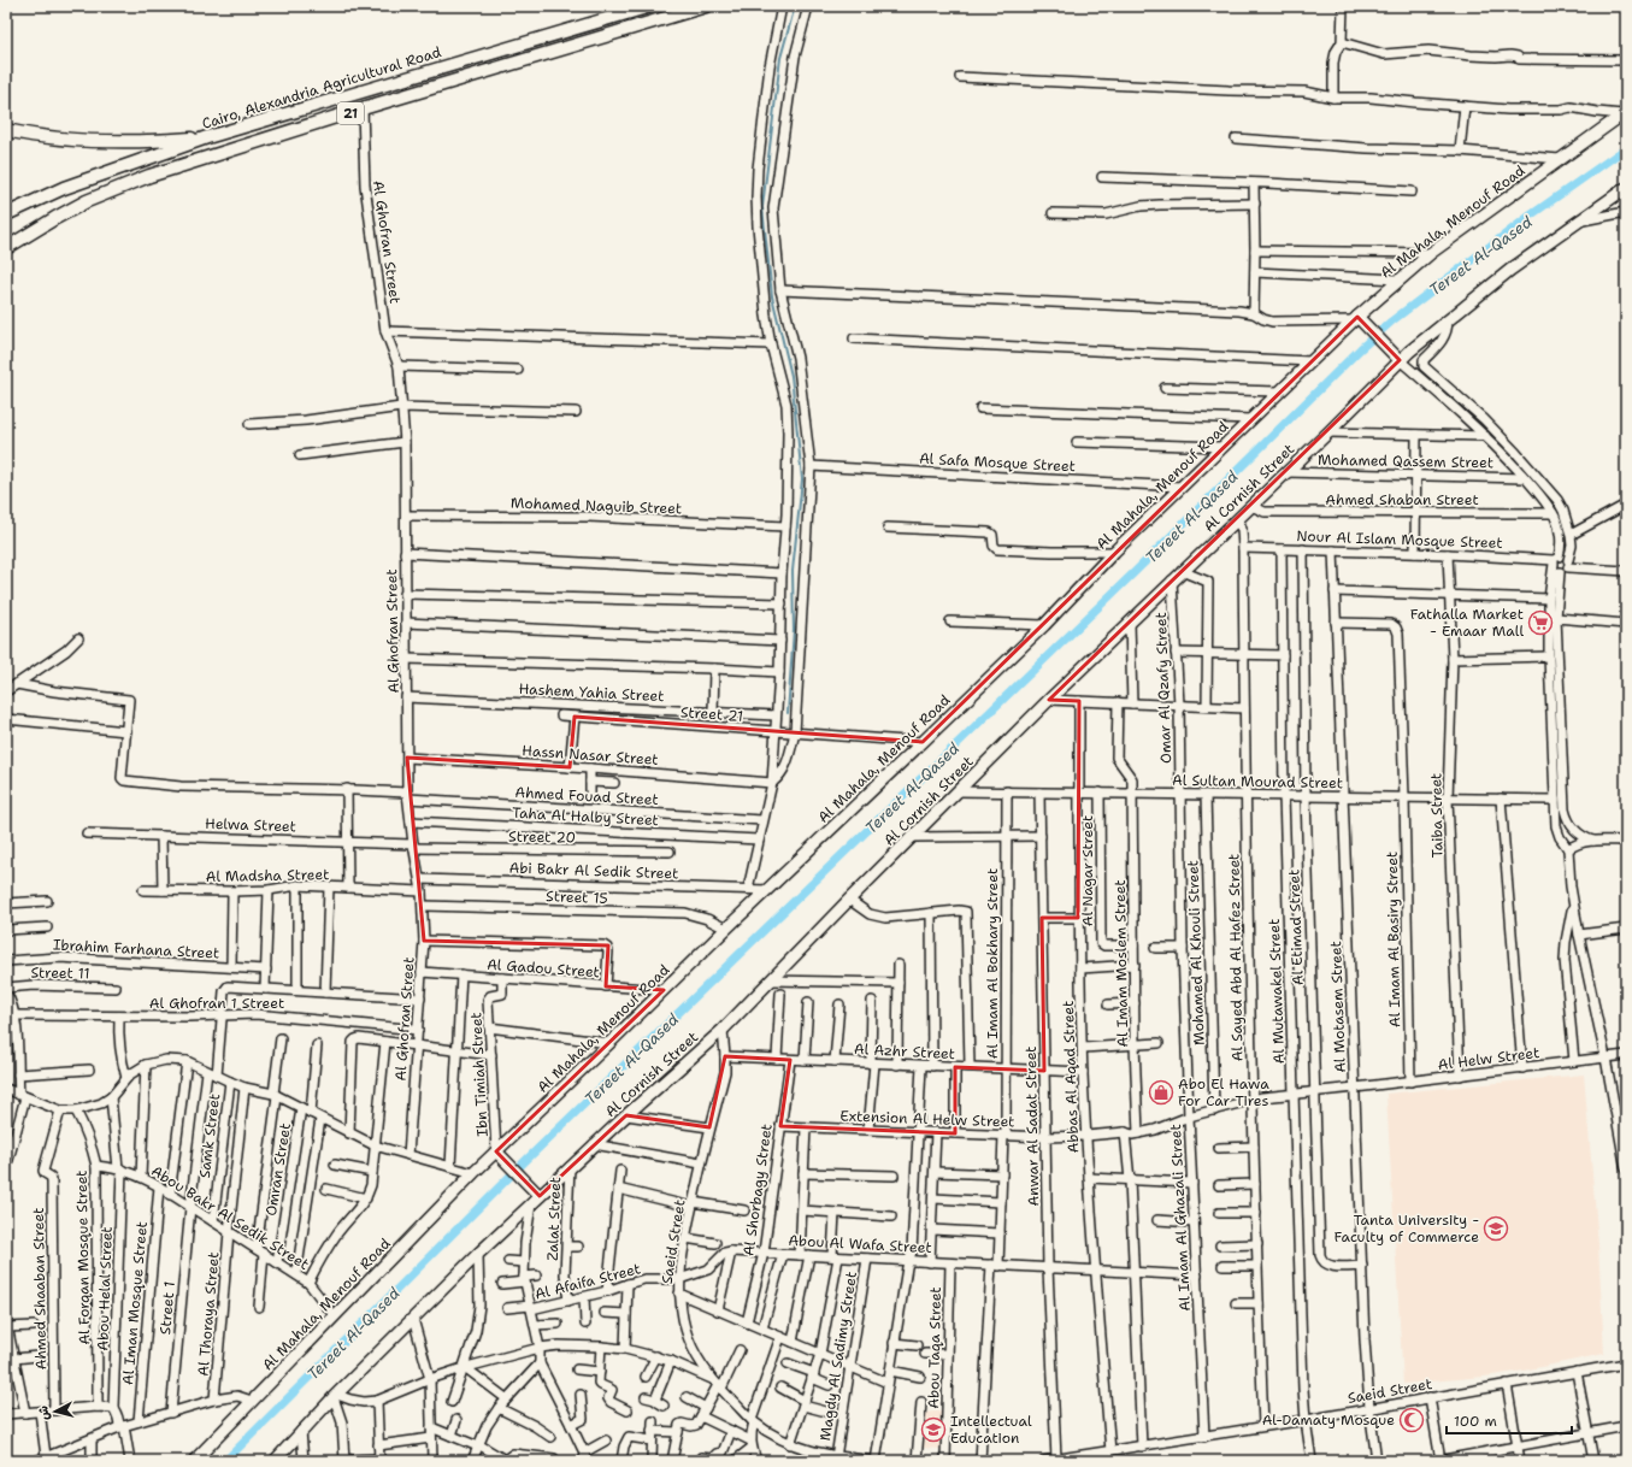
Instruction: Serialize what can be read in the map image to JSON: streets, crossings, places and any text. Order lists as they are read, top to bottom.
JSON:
{
  "streets": {
    "highway": ["Cairo, Alexandria Agricultural Road", "21"],
    "main road": ["Al Mahala, Menouf Road", "Al Cornish Street"],
    "street": [
      "Al Ghofran Street",
      "Mohamed Qassem Street",
      "Al Safa Mosque Street",
      "Ahmed Shaban Street",
      "Mohamed Naguib Street",
      "Nour Al Islam Mosque Street",
      "Omar Al Qzafy Street",
      "Hashem Yahia Street",
      "Street 21",
      "Hassn Nasar Street",
      "Al Sultan Mourad Street",
      "Ahmed Fouad Street",
      "Taiba Street",
      "Taha Al Halby Street",
      "Helwa Street",
      "Street 20",
      "Abi Bakr Al Sedik Street",
      "Al Nagar Street",
      "Al Madsha Street",
      "Street 15",
      "Al Etimad Street",
      "Al Imam Al Basiry Street",
      "Ibrahim Farhana Street",
      "Mohamed Al Khouli Street",
      "Al Sayed Abd Al Hafez Street",
      "Al Imam Al Bokhary Street",
      "Al Imam Moslem Street",
      "Al Gadou Street",
      "Street 11",
      "Al Mutawakel Street",
      "Al Ghofran 1 Street",
      "Al Motasem Street",
      "Al Azhr Street",
      "Al Helw Street",
      "Ibn Timiah Street",
      "Abbas Al Aqad Street",
      "Extension Al Helw Street",
      "Anwar Al Sadat Street",
      "Samk Street",
      "Omran Street",
      "Al Shorbagy Street",
      "Abou Bakr Al Sedik Street",
      "Al Imam Al Ghazali Street",
      "Zalat Street",
      "Saeid Street",
      "Abou Al Wafa Street",
      "Al Forqan Mosque Street",
      "Al Afaifa Street",
      "Ahmed Shaaban Street",
      "Abou Helal Street",
      "Al Iman Mosque Street",
      "Street 1",
      "Al Thoraya Street",
      "Abou Taqa Street",
      "Magdy Al Sadimy Street"
    ]
  },
  "crossings": [
    ["21", "Al Ghofran Street"],
    ["Al Mahala, Menouf Road", "Al Safa Mosque Street"],
    ["Al Mahala, Menouf Road", "Street 21"],
    ["Al Mahala, Menouf Road", "Abi Bakr Al Sedik Street"],
    ["Al Mahala, Menouf Road", "Street 15"],
    ["Al Mahala, Menouf Road", "Al Gadou Street"],
    ["Al Mahala, Menouf Road", "Ibn Timiah Street"],
    ["Al Mahala, Menouf Road", "Abou Bakr Al Sedik Street"],
    ["Al Ghofran Street", "Mohamed Naguib Street"],
    ["Al Ghofran Street", "Hashem Yahia Street"],
    ["Al Ghofran Street", "Hassn Nasar Street"],
    ["Al Ghofran Street", "Ahmed Fouad Street"],
    ["Al Ghofran Street", "Taha Al Halby Street"],
    ["Al Ghofran Street", "Helwa Street"],
    ["Al Ghofran Street", "Street 20"],
    ["Al Ghofran Street", "Abi Bakr Al Sedik Street"],
    ["Al Ghofran Street", "Al Madsha Street"],
    ["Al Ghofran Street", "Street 15"],
    ["Al Ghofran Street", "Al Gadou Street"],
    ["Al Ghofran Street", "Al Ghofran 1 Street"],
    ["Mohamed Qassem Street", "Al Cornish Street"],
    ["Al Cornish Street", "Ahmed Shaban Street"],
    ["Al Cornish Street", "Omar Al Qzafy Street"],
    ["Al Cornish Street", "Al Sultan Mourad Street"],
    ["Al Cornish Street", "Al Sayed Abd Al Hafez Street"],
    ["Al Cornish Street", "Zalat Street"],
    ["Al Cornish Street", "Saeid Street"],
    ["Nour Al Islam Mosque Street", "Taiba Street"],
    ["Nour Al Islam Mosque Street", "Al Etimad Street"],
    ["Nour Al Islam Mosque Street", "Al Sayed Abd Al Hafez Street"],
    ["Nour Al Islam Mosque Street", "Al Mutawakel Street"],
    ["Nour Al Islam Mosque Street", "Al Motasem Street"],
    ["Omar Al Qzafy Street", "Al Sultan Mourad Street"],
    ["Omar Al Qzafy Street", "Al Imam Al Ghazali Street"],
    ["Al Sultan Mourad Street", "Taiba Street"],
    ["Al Sultan Mourad Street", "Al Nagar Street"],
    ["Al Sultan Mourad Street", "Al Etimad Street"],
    ["Al Sultan Mourad Street", "Al Imam Al Basiry Street"],
    ["Al Sultan Mourad Street", "Mohamed Al Khouli Street"],
    ["Al Sultan Mourad Street", "Al Sayed Abd Al Hafez Street"],
    ["Al Sultan Mourad Street", "Al Imam Al Bokhary Street"],
    ["Al Sultan Mourad Street", "Al Imam Moslem Street"],
    ["Al Sultan Mourad Street", "Al Mutawakel Street"],
    ["Al Sultan Mourad Street", "Al Motasem Street"],
    ["Al Sultan Mourad Street", "Abbas Al Aqad Street"],
    ["Al Sultan Mourad Street", "Anwar Al Sadat Street"],
    ["Al Sultan Mourad Street", "Al Imam Al Ghazali Street"],
    ["Taiba Street", "Al Helw Street"],
    ["Helwa Street", "Street 20"],
    ["Al Nagar Street", "Al Imam Moslem Street"],
    ["Al Etimad Street", "Al Motasem Street"],
    ["Al Etimad Street", "Extension Al Helw Street"],
    ["Al Imam Al Basiry Street", "Al Motasem Street"],
    ["Al Imam Al Basiry Street", "Al Helw Street"],
    ["Mohamed Al Khouli Street", "Extension Al Helw Street"],
    ["Al Sayed Abd Al Hafez Street", "Extension Al Helw Street"],
    ["Al Sayed Abd Al Hafez Street", "Saeid Street"],
    ["Al Imam Al Bokhary Street", "Al Azhr Street"],
    ["Al Imam Al Bokhary Street", "Extension Al Helw Street"],
    ["Al Imam Al Bokhary Street", "Abou Al Wafa Street"],
    ["Al Imam Moslem Street", "Extension Al Helw Street"],
    ["Al Gadou Street", "Ibn Timiah Street"],
    ["Al Mutawakel Street", "Extension Al Helw Street"],
    ["Al Mutawakel Street", "Saeid Street"],
    ["Al Motasem Street", "Al Helw Street"],
    ["Al Motasem Street", "Extension Al Helw Street"],
    ["Al Motasem Street", "Saeid Street"],
    ["Al Azhr Street", "Abbas Al Aqad Street"],
    ["Al Azhr Street", "Anwar Al Sadat Street"],
    ["Al Azhr Street", "Al Shorbagy Street"],
    ["Al Azhr Street", "Saeid Street"],
    ["Al Helw Street", "Extension Al Helw Street"],
    ["Abbas Al Aqad Street", "Extension Al Helw Street"],
    ["Abbas Al Aqad Street", "Saeid Street"],
    ["Abbas Al Aqad Street", "Abou Al Wafa Street"],
    ["Extension Al Helw Street", "Anwar Al Sadat Street"],
    ["Extension Al Helw Street", "Al Shorbagy Street"],
    ["Extension Al Helw Street", "Al Imam Al Ghazali Street"],
    ["Anwar Al Sadat Street", "Saeid Street"],
    ["Anwar Al Sadat Street", "Abou Al Wafa Street"],
    ["Samk Street", "Abou Bakr Al Sedik Street"],
    ["Omran Street", "Abou Bakr Al Sedik Street"],
    ["Al Shorbagy Street", "Abou Al Wafa Street"],
    ["Abou Bakr Al Sedik Street", "Al Forqan Mosque Street"],
    ["Abou Bakr Al Sedik Street", "Abou Helal Street"],
    ["Abou Bakr Al Sedik Street", "Al Iman Mosque Street"],
    ["Abou Bakr Al Sedik Street", "Street 1"],
    ["Abou Bakr Al Sedik Street", "Al Thoraya Street"],
    ["Al Imam Al Ghazali Street", "Saeid Street"],
    ["Al Imam Al Ghazali Street", "Abou Al Wafa Street"],
    ["Zalat Street", "Al Afaifa Street"],
    ["Saeid Street", "Al Afaifa Street"],
    ["Saeid Street", "Magdy Al Sadimy Street"],
    ["Abou Al Wafa Street", "Abou Taqa Street"],
    ["Abou Al Wafa Street", "Magdy Al Sadimy Street"]
  ],
  "water": ["Tereet Al-Qased"],
  "places": {
    "supermarket": ["Fathalla Market - Emaar Mall"],
    "shop": ["Abo El Hawa For Car Tires"],
    "school or university": ["Tanta University - Faculty of Commerce", "Intellectual Education"],
    "mosque": ["Al-Damaty Mosque"]
  },
  "scale_bar": "100 m",
  "north": "left"
}
